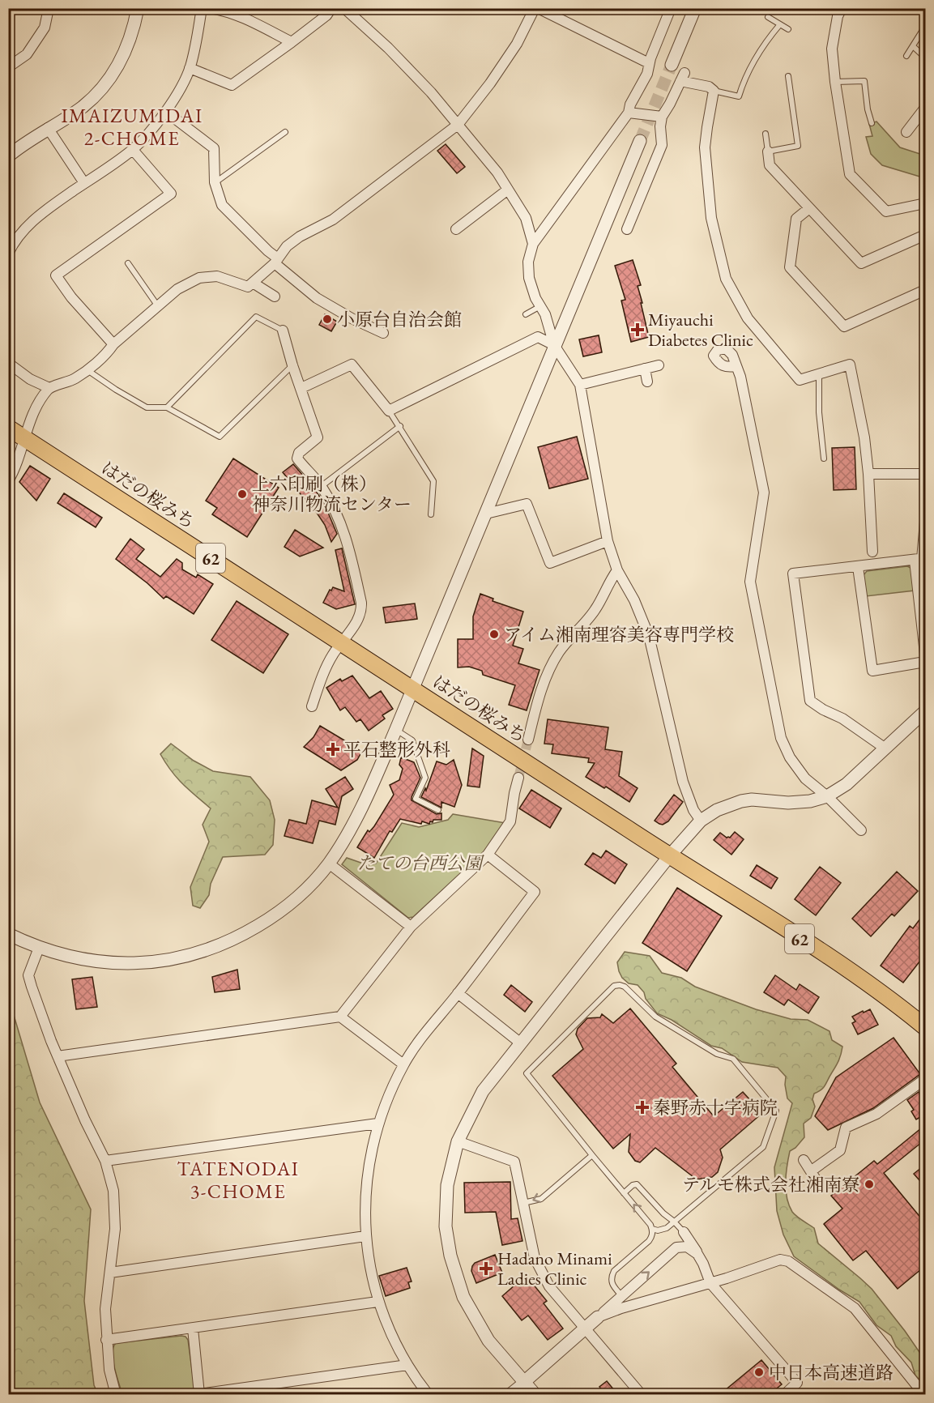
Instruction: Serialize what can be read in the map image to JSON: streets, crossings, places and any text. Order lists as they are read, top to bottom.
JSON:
{
  "streets": {
    "main road": ["はだの桜みち", "62"]
  },
  "districts": ["IMAIZUMIDAI 2-CHOME", "TATENODAI 3-CHOME"],
  "parks": ["たての台西公園"],
  "places": {
    "other": [
      "小原台自治会館",
      "上六印刷（株） 神奈川物流センター",
      "アイム湘南理容美容専門学校",
      "テルモ株式会社湘南寮",
      "中日本高速道路"
    ],
    "health": [
      "Miyauchi Diabetes Clinic",
      "平石整形外科",
      "秦野赤十字病院",
      "Hadano Minami Ladies Clinic"
    ]
  }
}
